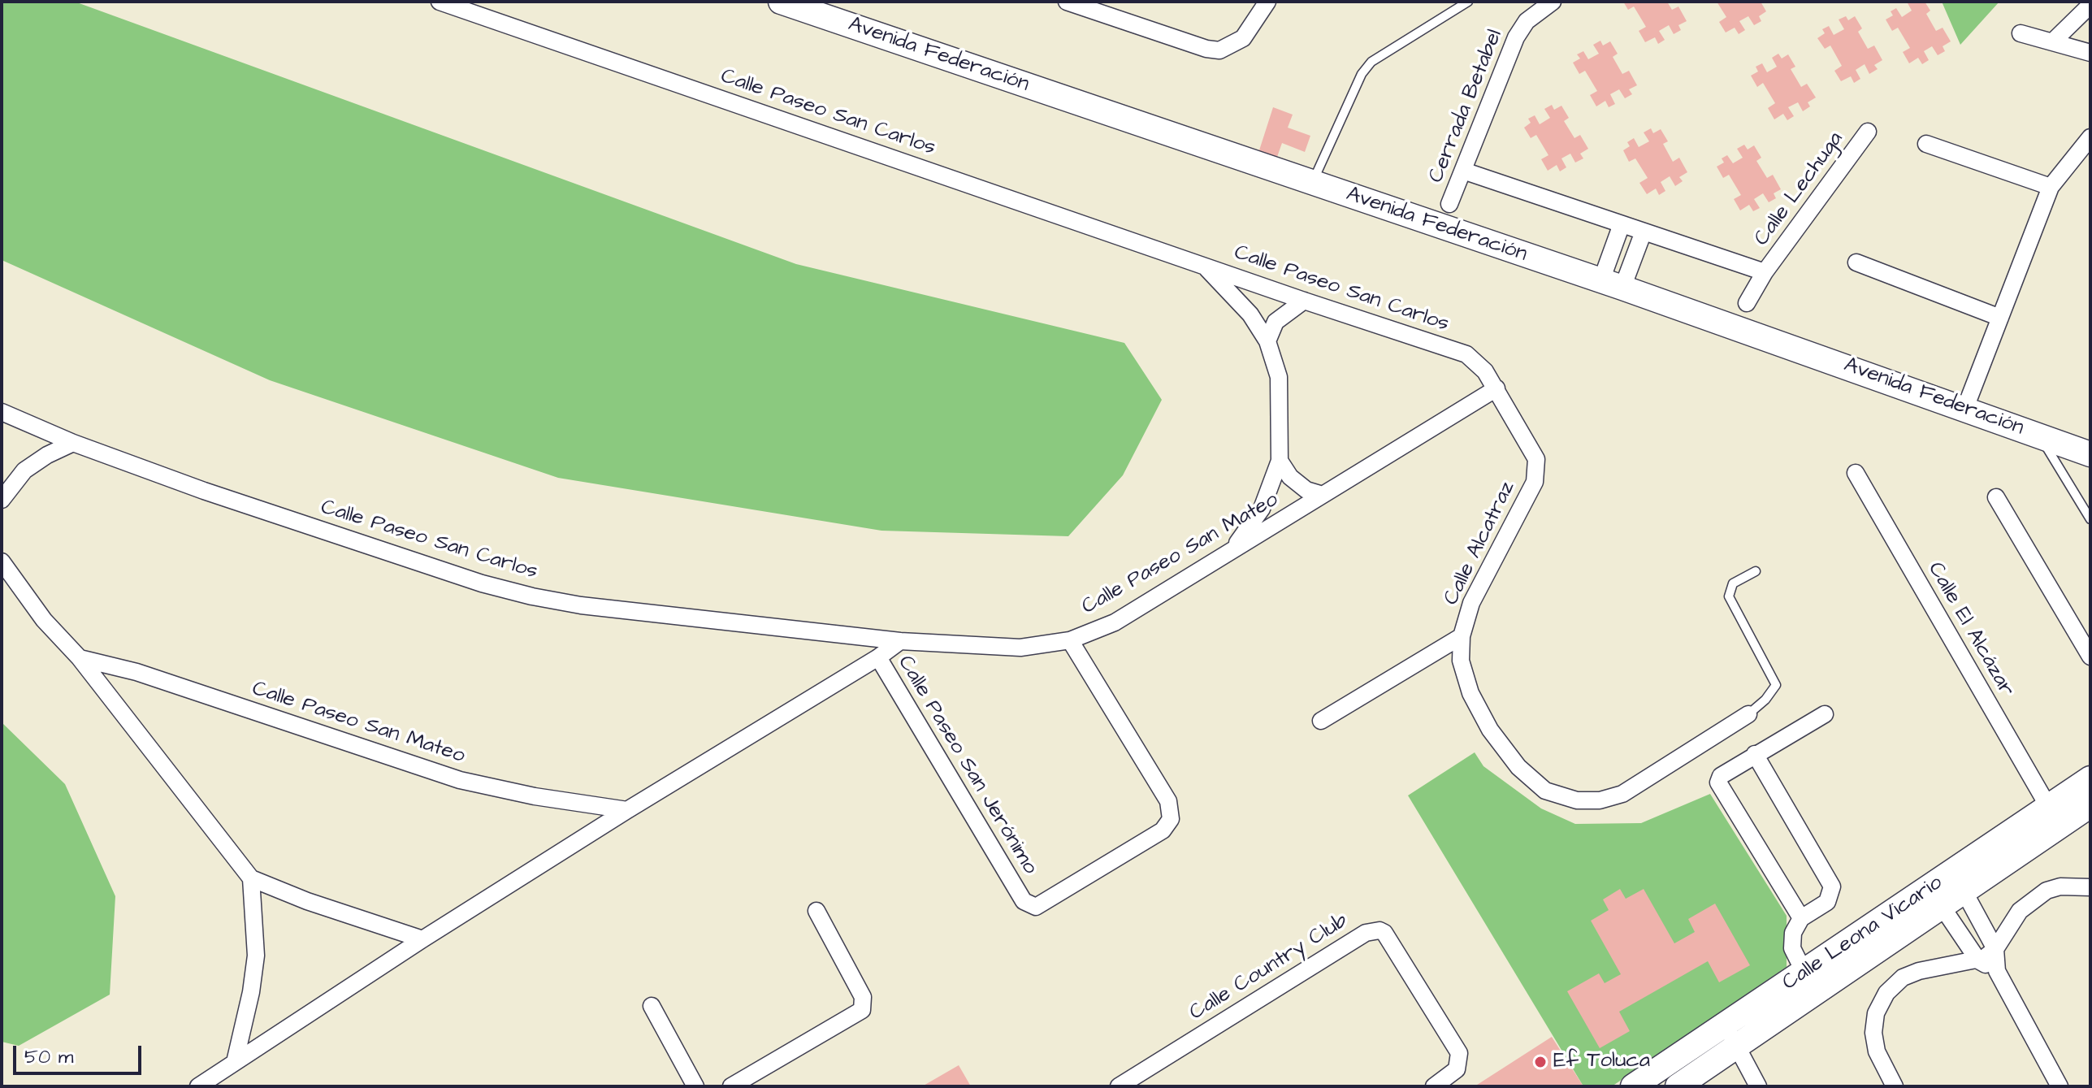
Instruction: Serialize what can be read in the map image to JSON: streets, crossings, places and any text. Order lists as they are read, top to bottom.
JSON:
{
  "streets": {
    "main road": ["Avenida Federación", "Calle Leona Vicario"],
    "street": [
      "Cerrada Betabel",
      "Calle Paseo San Carlos",
      "Calle Lechuga",
      "Calle Alcatraz",
      "Calle Paseo San Mateo",
      "Calle El Alcázar",
      "Calle Paseo San Jerónimo",
      "Calle Country Club"
    ]
  },
  "crossings": [
    ["Cerrada Betabel", "Calle Lechuga"],
    ["Calle Paseo San Carlos", "Calle Alcatraz"],
    ["Calle Paseo San Carlos", "Calle Paseo San Mateo"],
    ["Calle Alcatraz", "Calle Paseo San Mateo"],
    ["Calle Paseo San Mateo", "Calle Paseo San Jerónimo"],
    ["Calle El Alcázar", "Calle Leona Vicario"]
  ],
  "places": ["Ef Toluca"],
  "scale_bar": "50 m"
}
